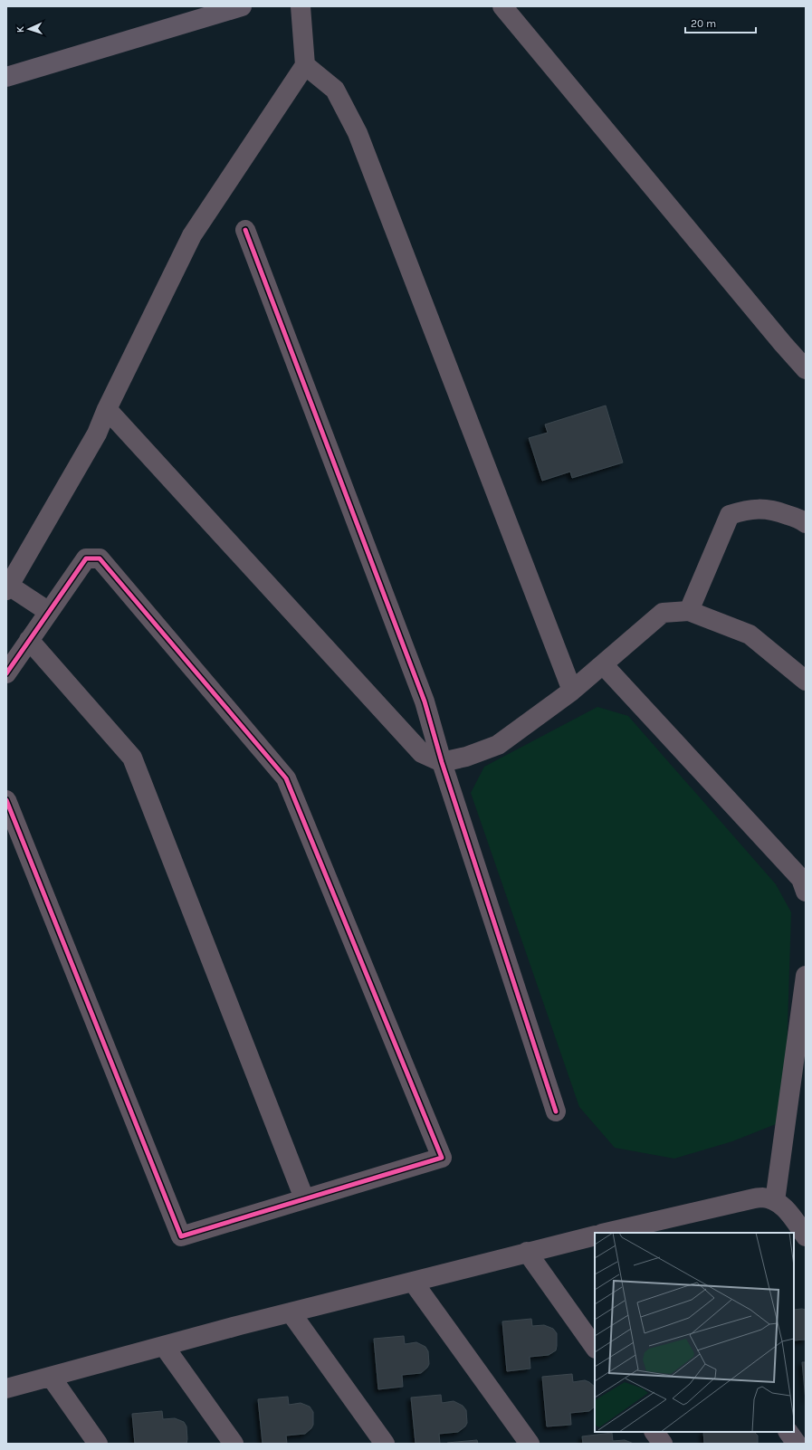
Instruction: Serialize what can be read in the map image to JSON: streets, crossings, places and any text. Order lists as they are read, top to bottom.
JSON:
{
  "scale_bar": "20 m",
  "north": "left"
}
